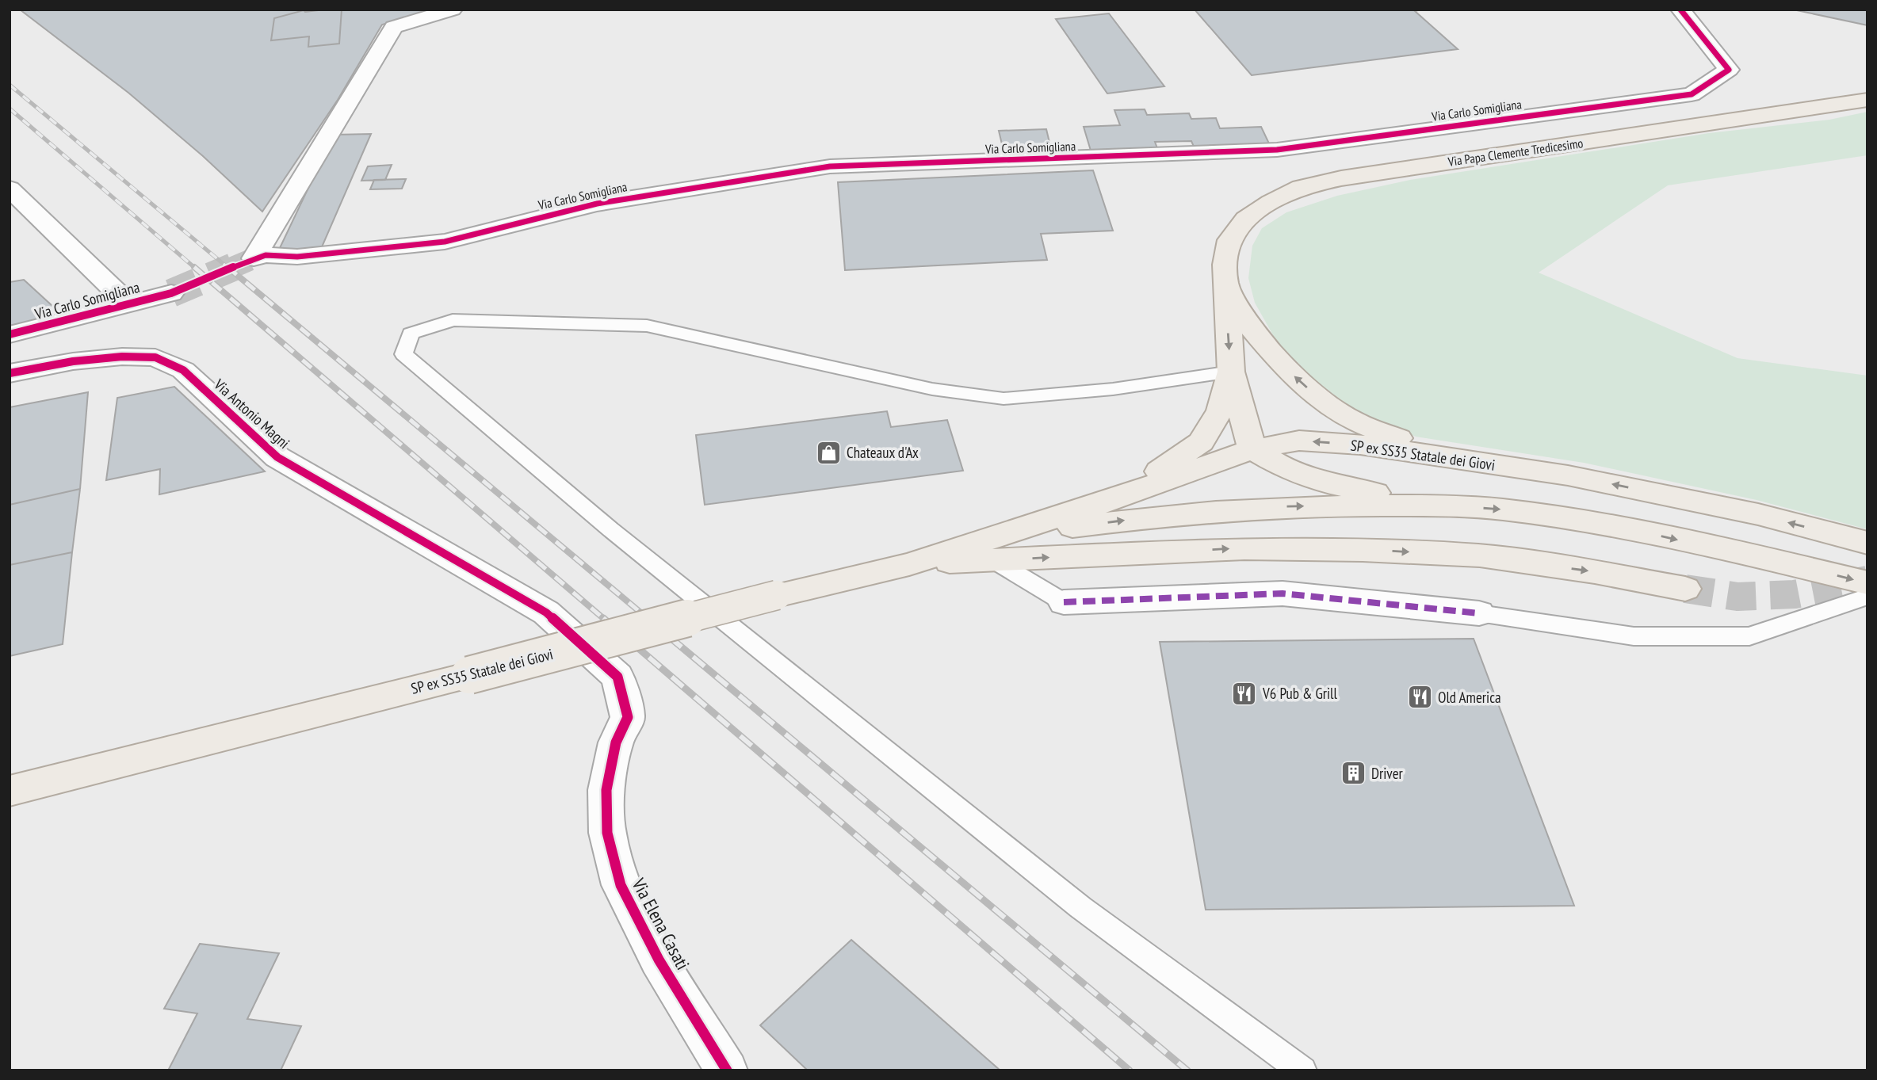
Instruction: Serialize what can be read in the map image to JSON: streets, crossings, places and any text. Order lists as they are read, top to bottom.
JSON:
{
  "streets": {
    "main road": ["Via Papa Clemente Tredicesimo", "SP ex SS35 Statale dei Giovi"],
    "street": ["Via Carlo Somigliana", "Via Antonio Magni", "Via Elena Casati"]
  },
  "crossings": [
    ["Via Antonio Magni", "Via Elena Casati"]
  ],
  "places": {
    "shop": ["Chateaux d'Ax"],
    "restaurant": ["V6 Pub & Grill", "Old America"],
    "building": ["Driver"]
  }
}
